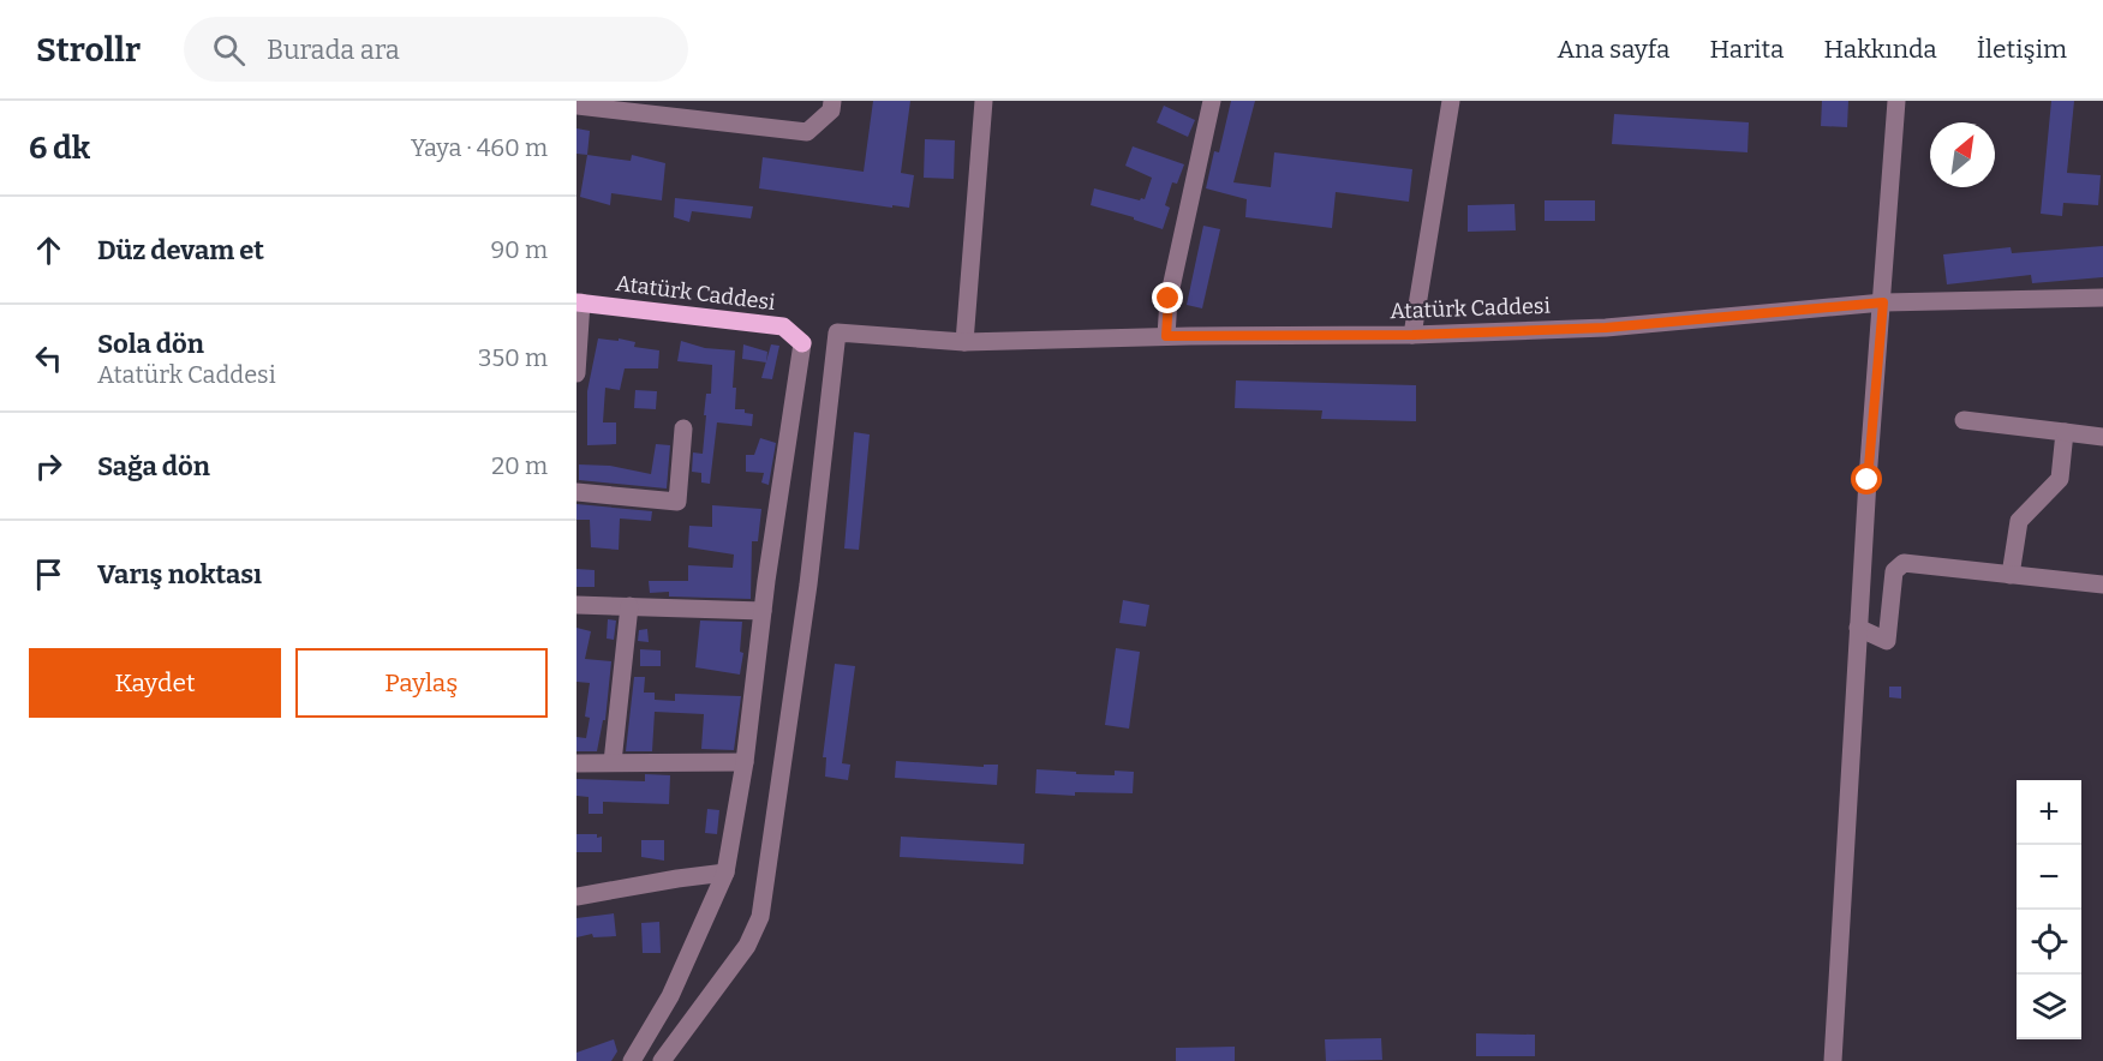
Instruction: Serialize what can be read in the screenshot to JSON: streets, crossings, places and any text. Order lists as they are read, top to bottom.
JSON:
{
  "streets": {
    "main road": ["Atatürk Caddesi"]
  },
  "north": "top right",
  "page": {
    "header": "Strollr",
    "search": "Burada ara",
    "nav": [
      "Ana sayfa",
      "Harita",
      "Hakkında",
      "İletişim"
    ],
    "heading": ["6 dk", "Yaya · 460 m"],
    "list": [
      ["Düz devam et", "90 m"],
      ["Sola dön", "Atatürk Caddesi", "350 m"],
      ["Sağa dön", "20 m"],
      "Varış noktası"
    ],
    "buttons": ["Kaydet", "Paylaş"],
    "map_buttons": ["+", "−"]
  }
}
